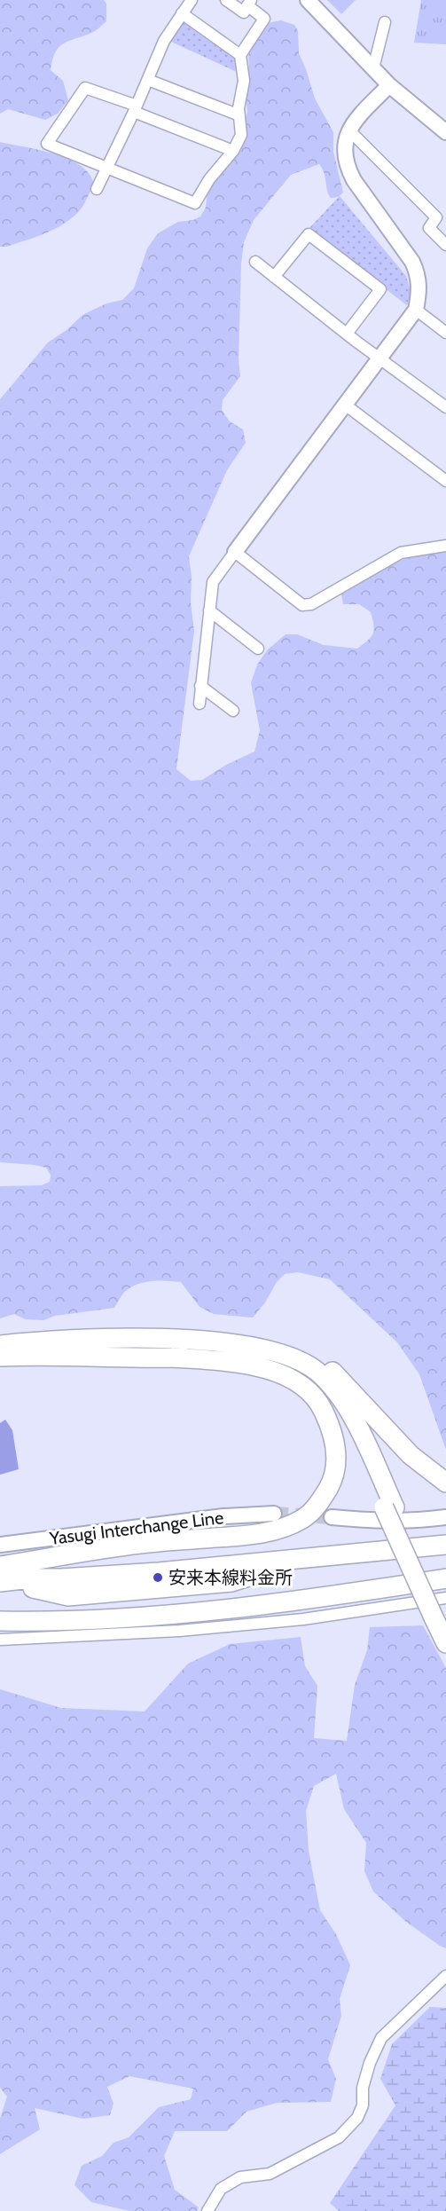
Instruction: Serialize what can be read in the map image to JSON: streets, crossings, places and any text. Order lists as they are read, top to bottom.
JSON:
{
  "streets": {
    "street": ["Yasugi Interchange Line"]
  },
  "places": ["安来本線料金所"]
}
